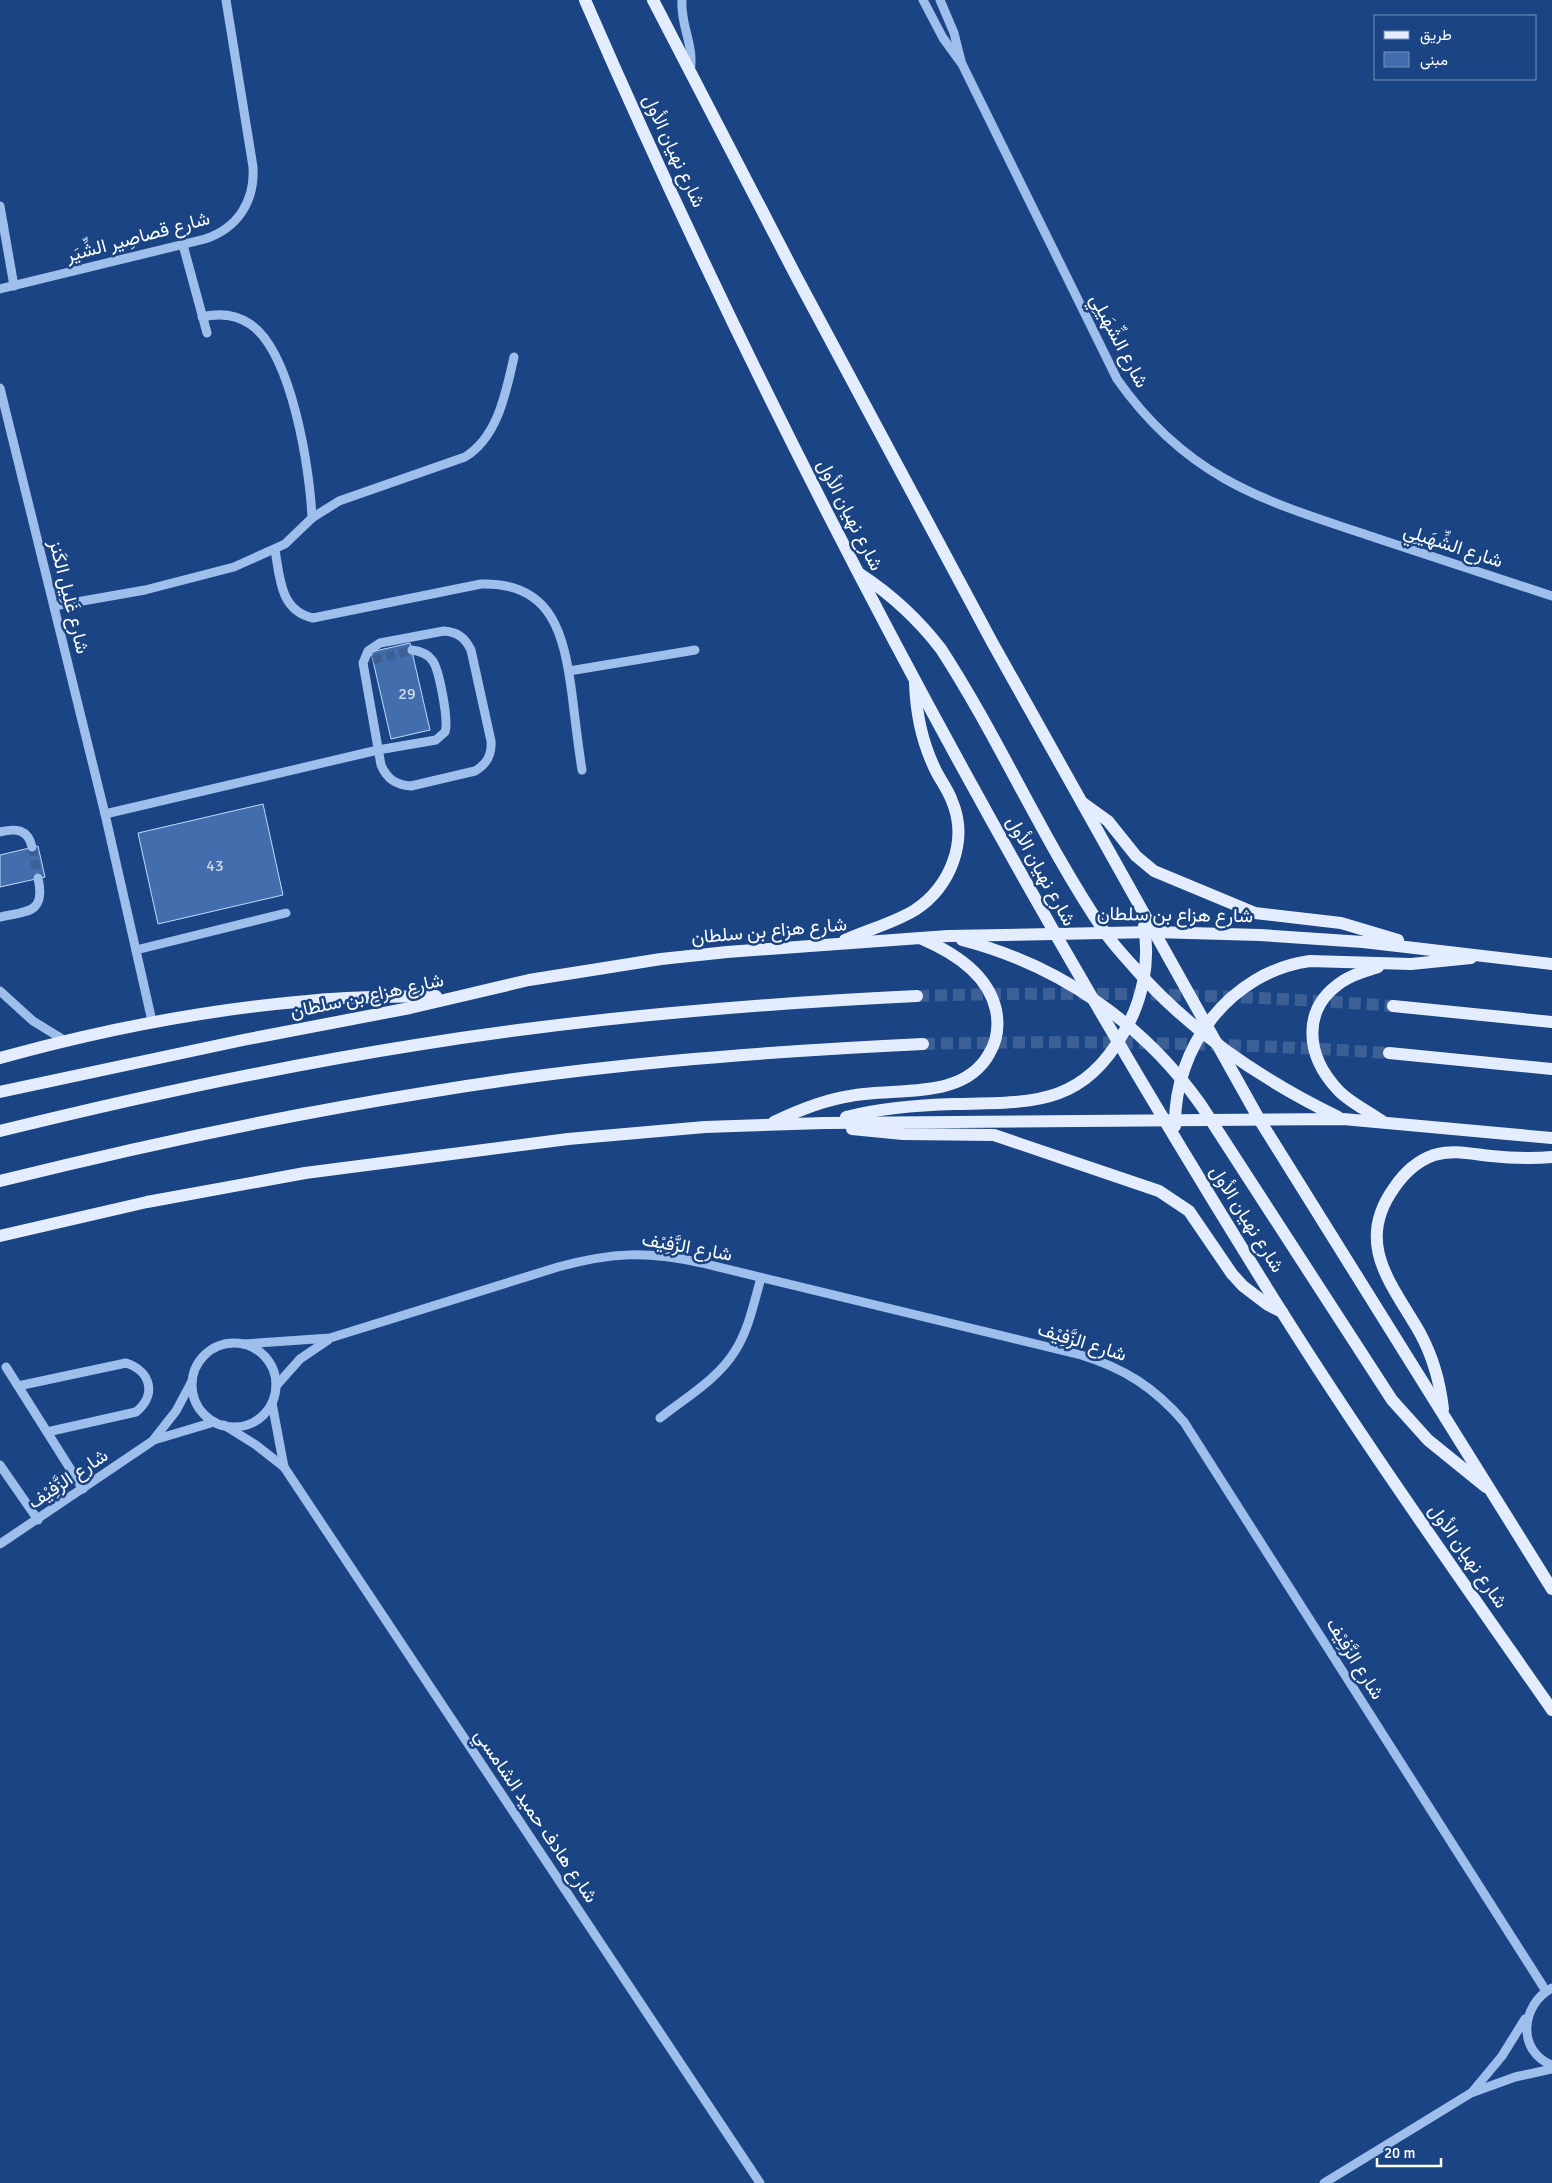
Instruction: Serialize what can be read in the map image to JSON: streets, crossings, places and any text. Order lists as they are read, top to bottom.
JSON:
{
  "streets": {
    "main road": ["شارع نهيان الأول", "شارع هزاع بن سلطان"],
    "street": [
      "شارع قصاصِير الشِّيَر",
      "شارع الشِّهَيلِي",
      "شارع غَلِيل الكَنز",
      "شارع الزَّفِيْف",
      "شارع هادف حميد الشامسي"
    ]
  },
  "crossings": [
    ["شارع نهيان الأول", "شارع هزاع بن سلطان"],
    ["شارع الزَّفِيْف", "شارع هادف حميد الشامسي"]
  ],
  "house_numbers": ["29", "43"],
  "legend": ["طريق", "مبنى"],
  "scale_bar": "20 m"
}
